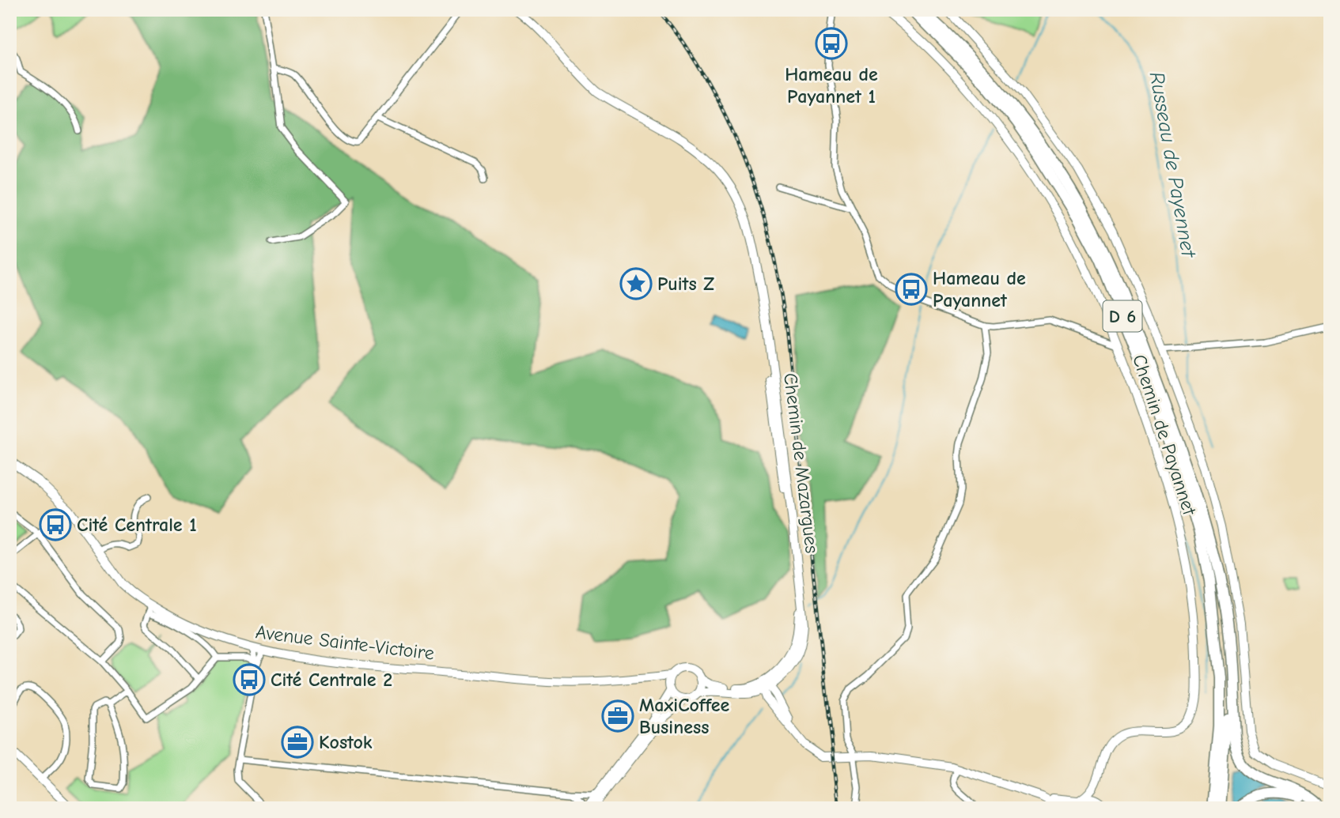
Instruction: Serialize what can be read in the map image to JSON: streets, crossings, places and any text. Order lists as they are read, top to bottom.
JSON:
{
  "streets": {
    "highway": ["D 6"],
    "street": ["Chemin de Payannet", "Chemin de Mazargues", "Avenue Sainte-Victoire"]
  },
  "water": ["Russeau de Payennet"],
  "places": {
    "bus stop": [
      "Hameau de Payannet 1",
      "Hameau de Payannet",
      "Cité Centrale 1",
      "Cité Centrale 2"
    ],
    "place": ["Puits Z"],
    "office": ["MaxiCoffee Business", "Kostok"]
  }
}
